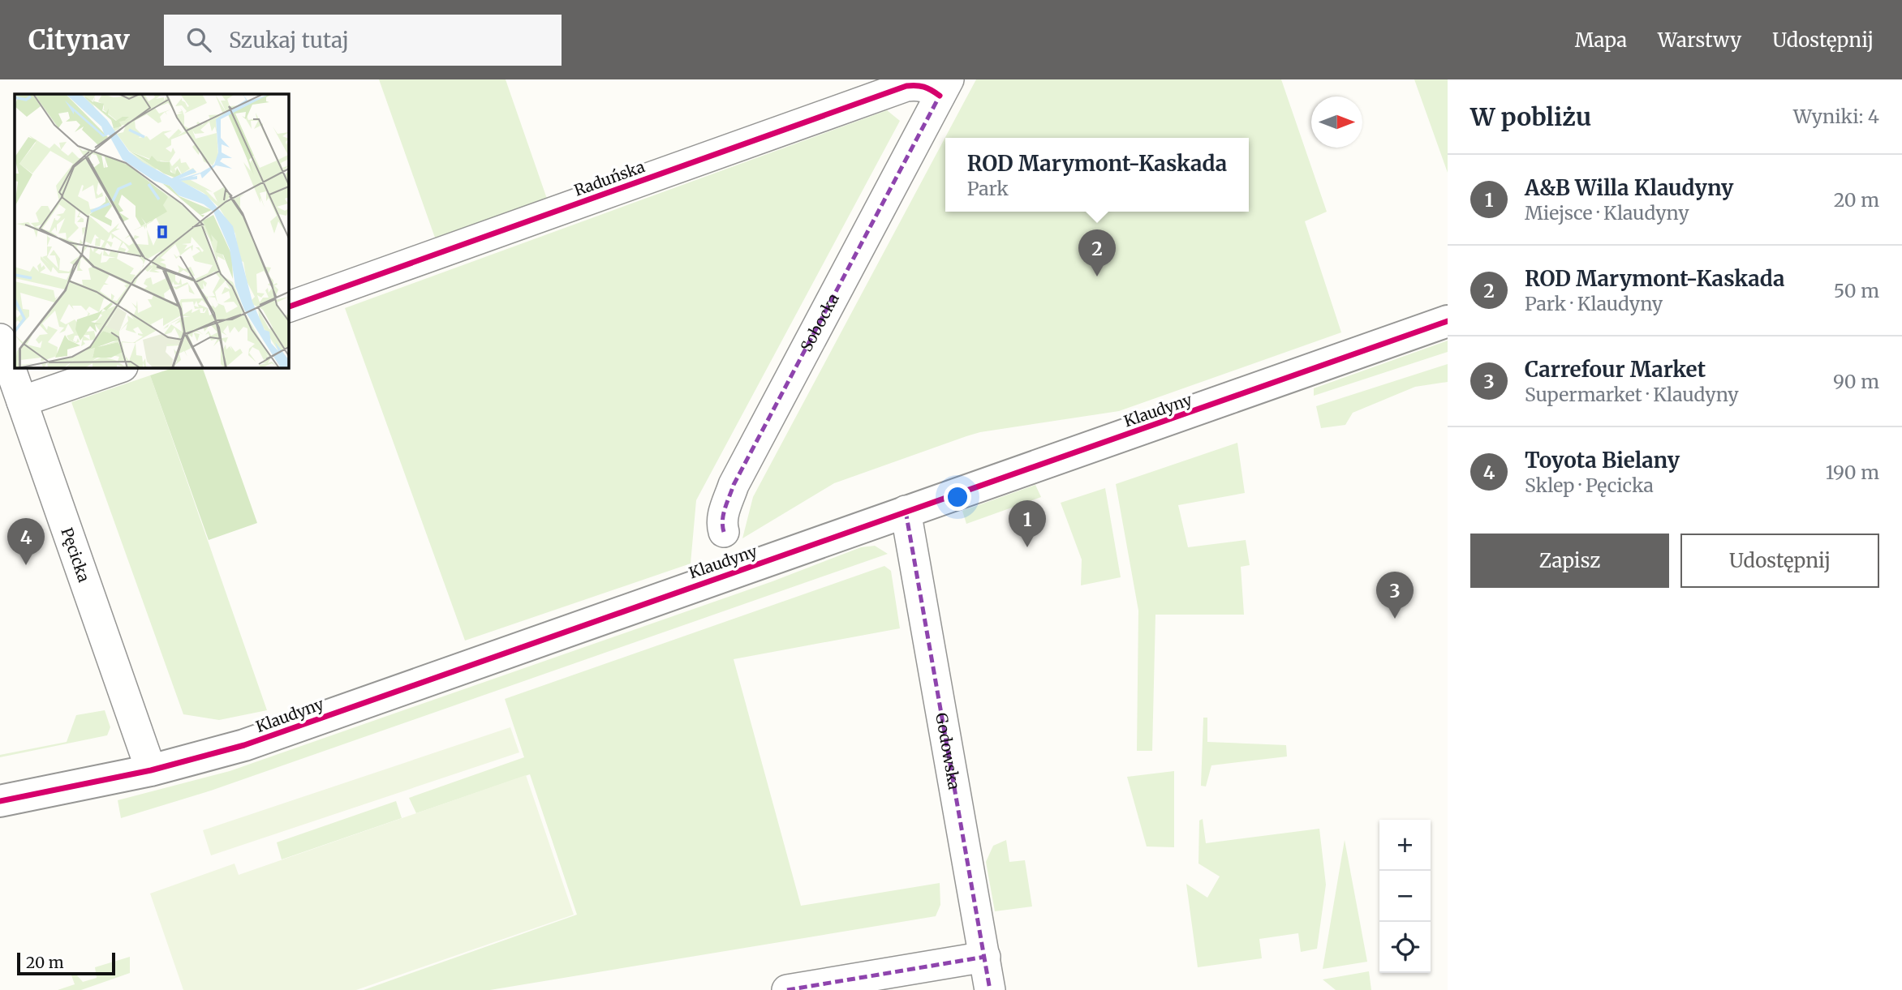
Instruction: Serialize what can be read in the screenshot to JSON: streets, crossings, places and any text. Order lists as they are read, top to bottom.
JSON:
{
  "streets": {
    "street": [
      "Raduńska",
      "Sobocka",
      "Klaudyny",
      "Pęcicka",
      "Godowska"
    ]
  },
  "crossings": [
    ["Raduńska", "Sobocka"],
    ["Klaudyny", "Pęcicka"],
    ["Klaudyny", "Godowska"]
  ],
  "scale_bar": "20 m",
  "north": "right",
  "page": {
    "header": "Citynav",
    "search": "Szukaj tutaj",
    "nav": ["Mapa", "Warstwy", "Udostępnij"],
    "heading": ["W pobliżu", "Wyniki: 4"],
    "popup": ["ROD Marymont-Kaskada", "Park"],
    "list": [
      {
        "mark": "1",
        "name": "A&B Willa Klaudyny",
        "note": "Miejsce · Klaudyny",
        "value": "20 m"
      },
      {
        "mark": "2",
        "name": "ROD Marymont-Kaskada",
        "note": "Park · Klaudyny",
        "value": "50 m"
      },
      {
        "mark": "3",
        "name": "Carrefour Market",
        "note": "Supermarket · Klaudyny",
        "value": "90 m"
      },
      {
        "mark": "4",
        "name": "Toyota Bielany",
        "note": "Sklep · Pęcicka",
        "value": "190 m"
      }
    ],
    "pins": [
      "2",
      "1",
      "4",
      "3"
    ],
    "buttons": ["Zapisz", "Udostępnij"],
    "map_buttons": ["+", "−"],
    "scale": "20 m"
  }
}
